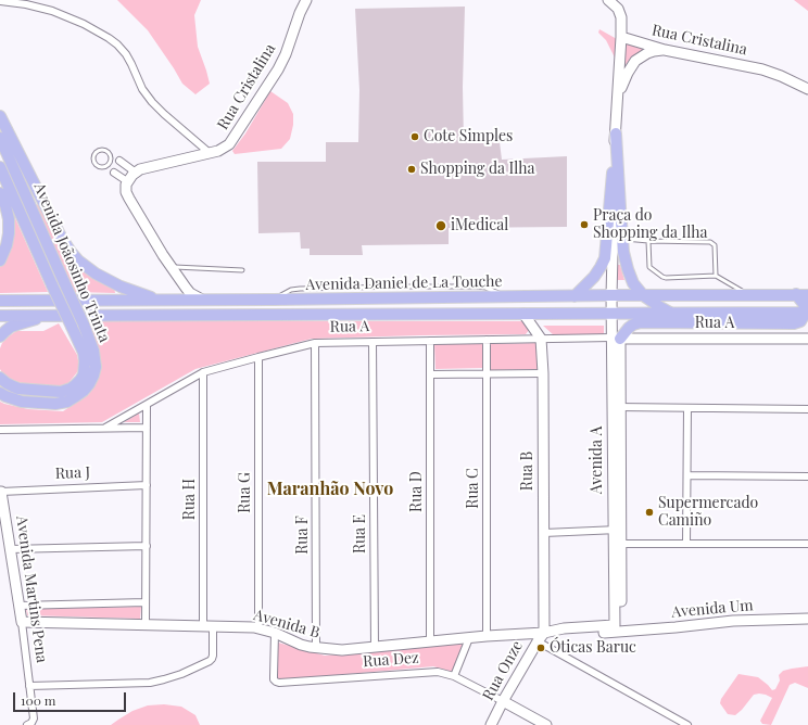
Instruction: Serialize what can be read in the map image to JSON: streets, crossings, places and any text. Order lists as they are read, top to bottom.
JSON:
{
  "streets": {
    "main road": ["Avenida Joãosinho Trinta", "Avenida Daniel de La Touche"],
    "street": [
      "Rua Cristalina",
      "Rua A",
      "Avenida A",
      "Rua B",
      "Rua J",
      "Rua C",
      "Rua D",
      "Rua G",
      "Rua H",
      "Rua E",
      "Rua F",
      "Avenida Martins Pena",
      "Avenida Um",
      "Avenida B",
      "Rua Dez",
      "Rua Onze"
    ]
  },
  "crossings": [
    ["Avenida Daniel de La Touche", "Avenida A"],
    ["Rua A", "Avenida A"],
    ["Rua A", "Rua B"],
    ["Rua A", "Rua C"],
    ["Rua A", "Rua D"],
    ["Rua A", "Rua G"],
    ["Rua A", "Rua H"],
    ["Rua A", "Rua E"],
    ["Rua A", "Rua F"],
    ["Avenida A", "Avenida Um"],
    ["Avenida A", "Avenida B"],
    ["Rua B", "Avenida B"],
    ["Rua B", "Rua Onze"],
    ["Rua J", "Avenida Martins Pena"],
    ["Rua C", "Avenida B"],
    ["Rua D", "Avenida B"],
    ["Rua G", "Avenida B"],
    ["Rua H", "Avenida Martins Pena"],
    ["Rua H", "Avenida B"],
    ["Rua E", "Avenida B"],
    ["Rua F", "Avenida B"],
    ["Avenida Martins Pena", "Avenida B"],
    ["Avenida Um", "Avenida B"],
    ["Avenida B", "Rua Dez"],
    ["Avenida B", "Rua Onze"],
    ["Rua Dez", "Rua Onze"]
  ],
  "districts": ["Maranhão Novo"],
  "places": [
    "Cote Simples",
    "Shopping da Ilha",
    "Praça do Shopping da Ilha",
    "iMedical",
    "Supermercado Camiño",
    "Óticas Baruc"
  ],
  "scale_bar": "100 m"
}
